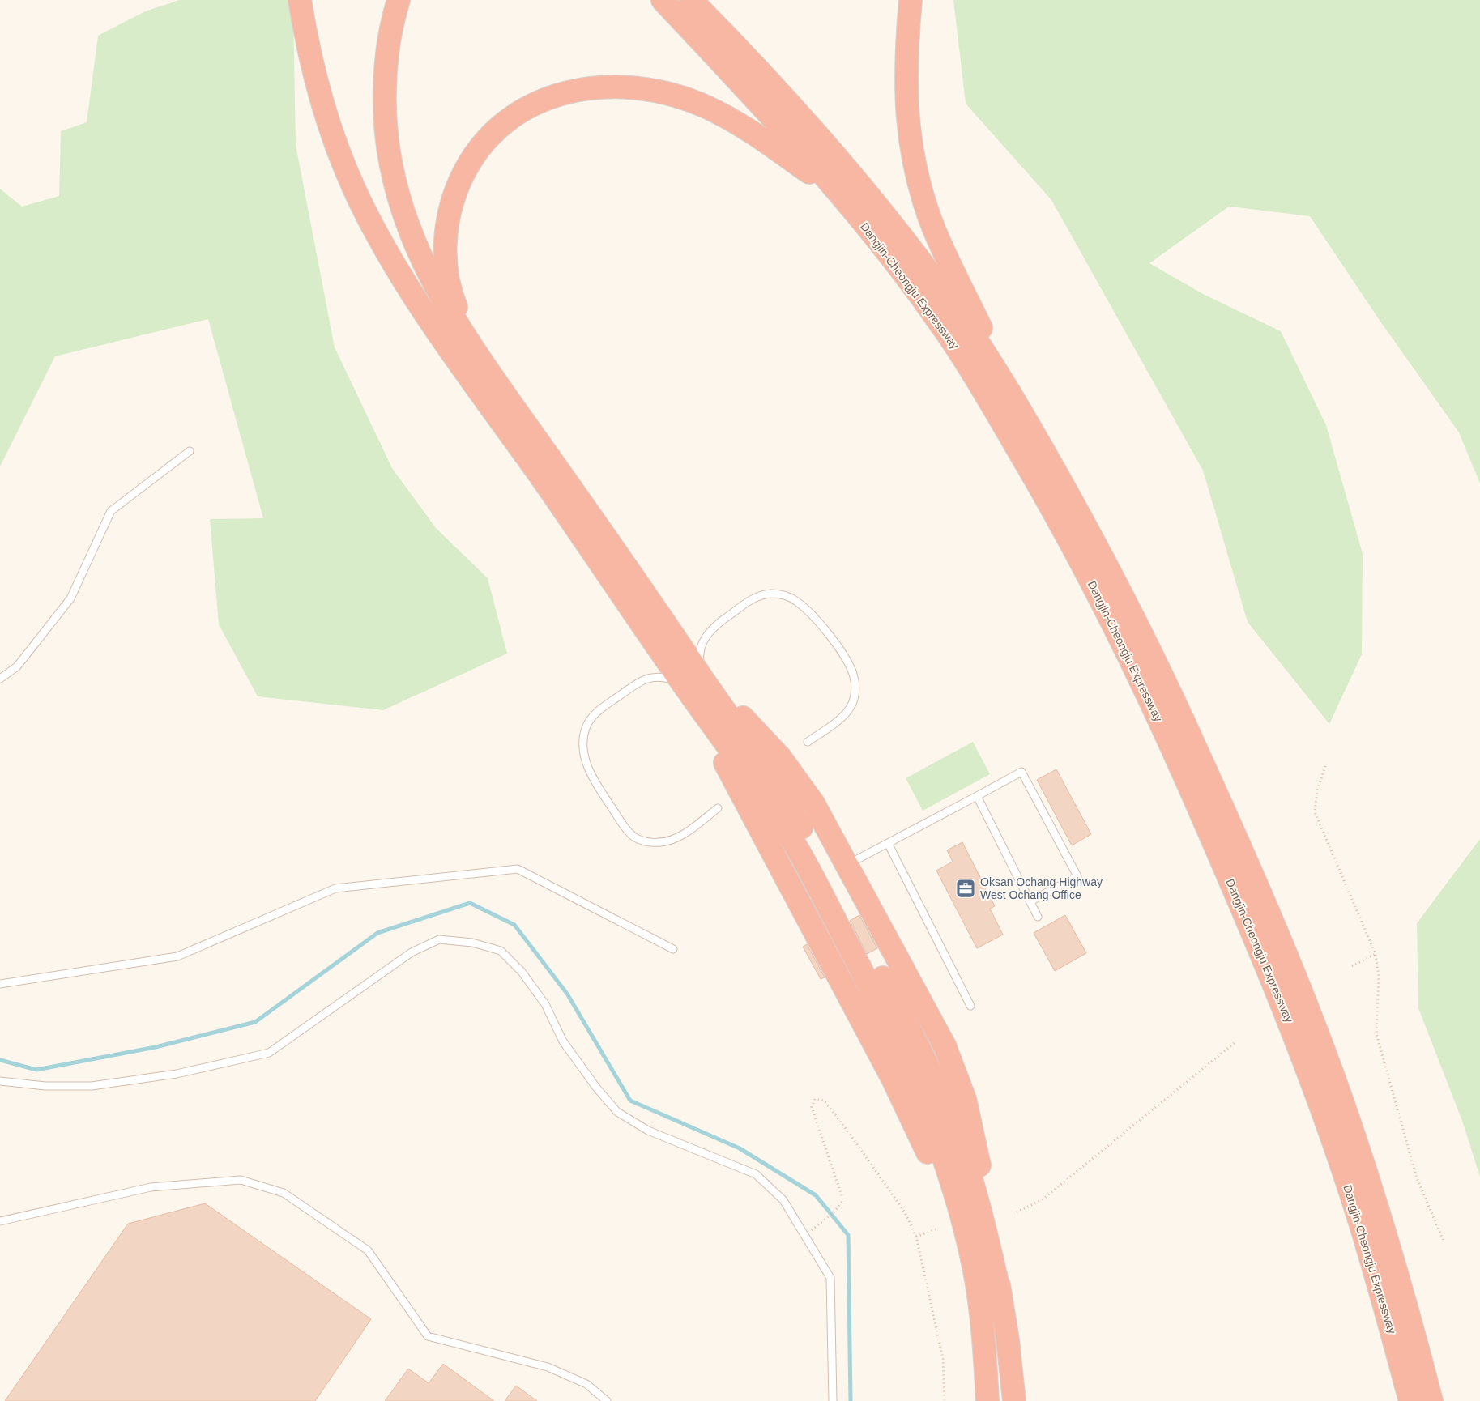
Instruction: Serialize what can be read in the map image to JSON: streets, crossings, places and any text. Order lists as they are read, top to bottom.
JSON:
{
  "streets": {
    "highway": ["Dangjin-Cheongju Expressway"]
  },
  "places": {
    "office": ["Oksan Ochang Highway West Ochang Office"]
  }
}
